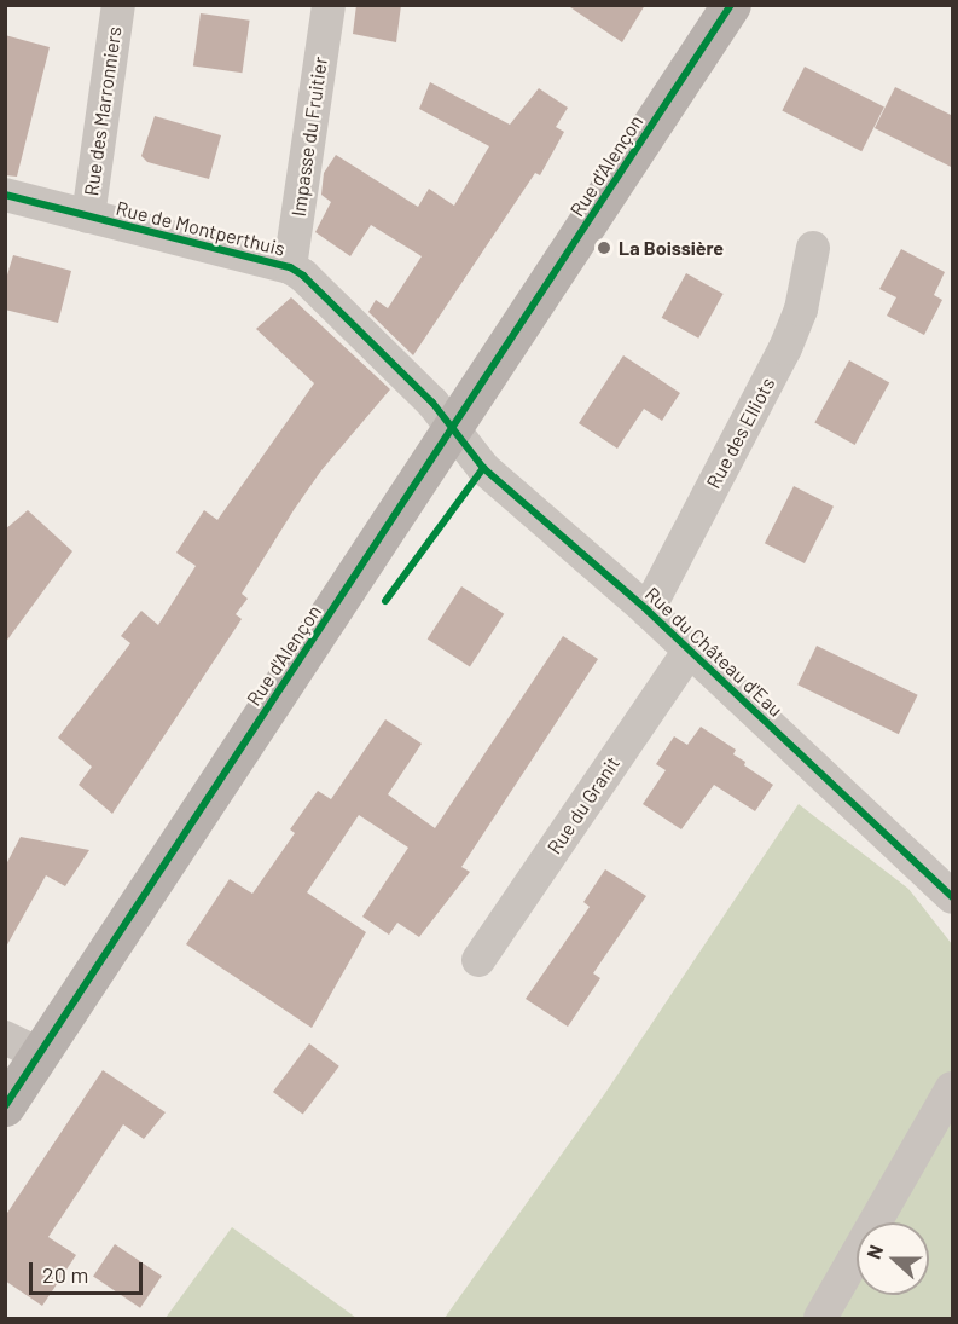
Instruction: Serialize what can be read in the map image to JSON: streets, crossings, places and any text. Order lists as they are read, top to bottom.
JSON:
{
  "streets": {
    "main road": ["Rue d'Alençon"],
    "street": [
      "Rue des Marronniers",
      "Impasse du Fruitier",
      "Rue de Montperthuis",
      "Rue des Elliots",
      "Rue du Château d'Eau",
      "Rue du Granit"
    ]
  },
  "crossings": [
    ["Rue des Marronniers", "Rue de Montperthuis"],
    ["Impasse du Fruitier", "Rue de Montperthuis"],
    ["Rue d'Alençon", "Rue de Montperthuis"],
    ["Rue d'Alençon", "Rue du Château d'Eau"],
    ["Rue de Montperthuis", "Rue du Château d'Eau"],
    ["Rue des Elliots", "Rue du Château d'Eau"],
    ["Rue du Château d'Eau", "Rue du Granit"]
  ],
  "places": ["La Boissière"],
  "scale_bar": "20 m",
  "north": "left"
}
